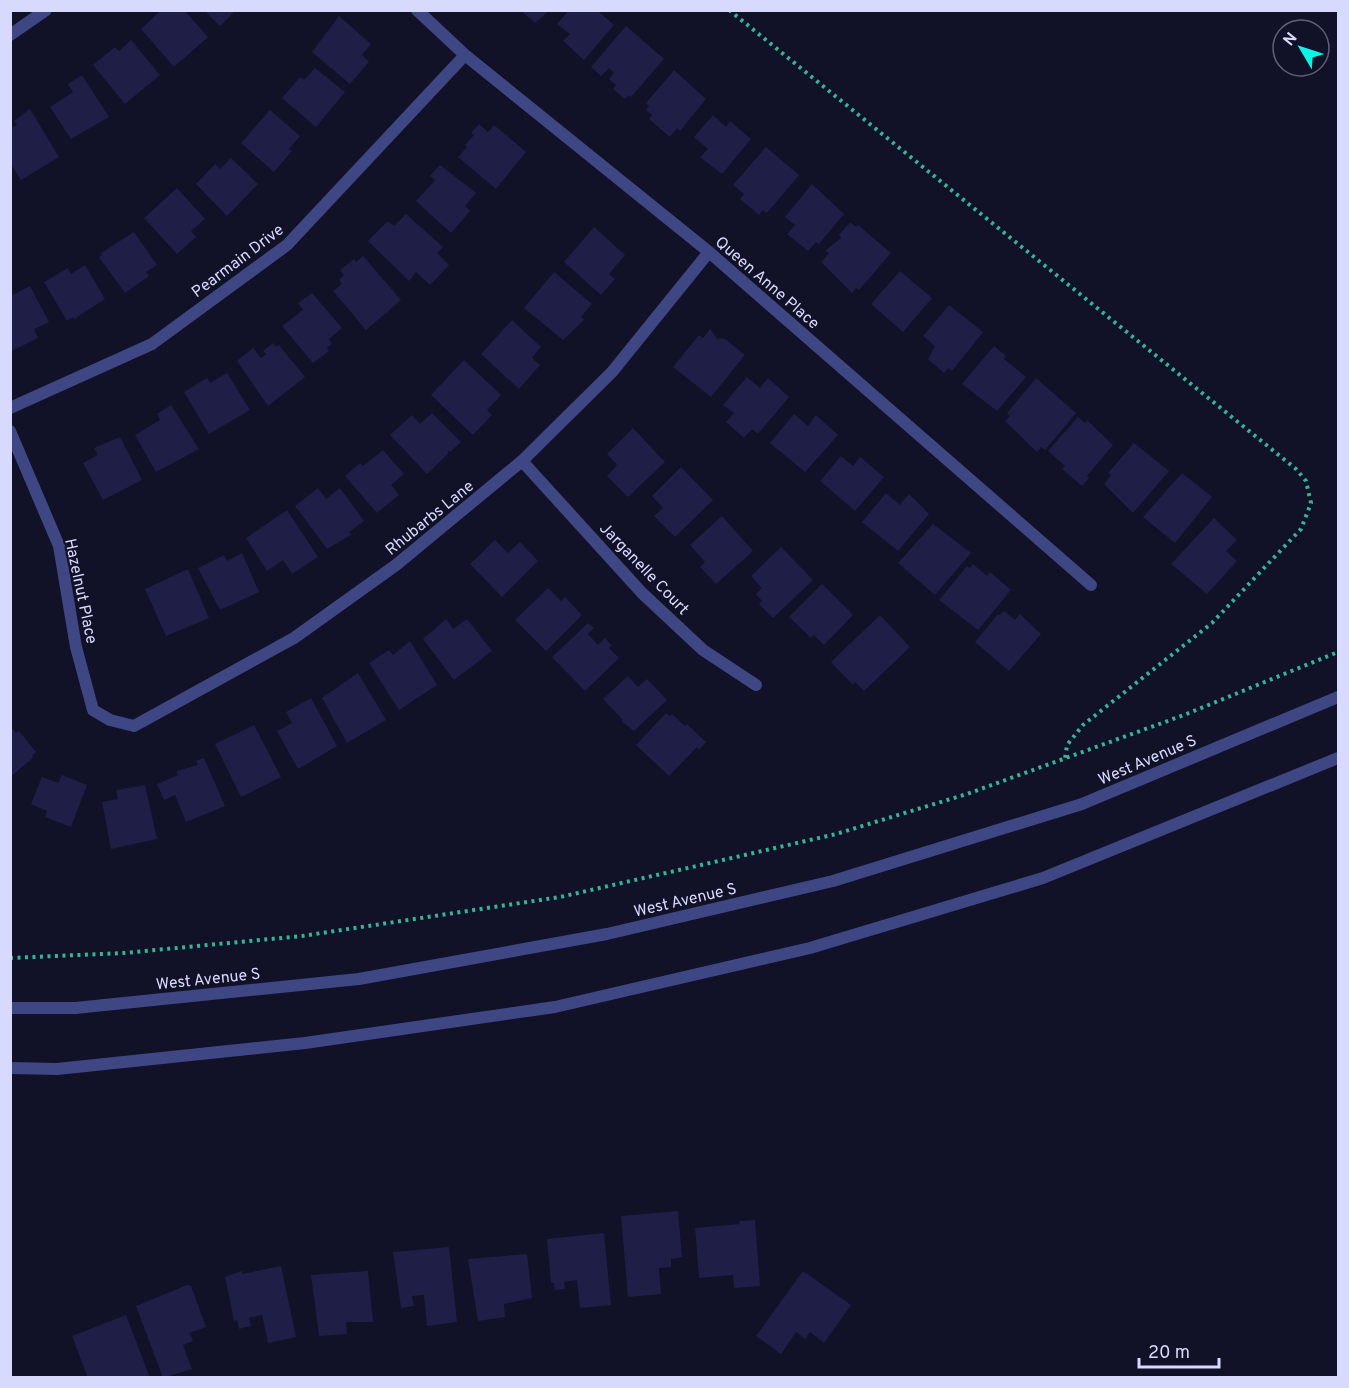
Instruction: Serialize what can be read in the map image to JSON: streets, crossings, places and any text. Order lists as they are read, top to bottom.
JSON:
{
  "streets": {
    "street": [
      "Pearmain Drive",
      "Queen Anne Place",
      "Rhubarbs Lane",
      "Jarganelle Court",
      "Hazelnut Place",
      "West Avenue S"
    ]
  },
  "crossings": [
    ["Pearmain Drive", "Queen Anne Place"],
    ["Queen Anne Place", "Rhubarbs Lane"],
    ["Rhubarbs Lane", "Jarganelle Court"],
    ["Rhubarbs Lane", "Hazelnut Place"]
  ],
  "scale_bar": "20 m",
  "north": "top left"
}
